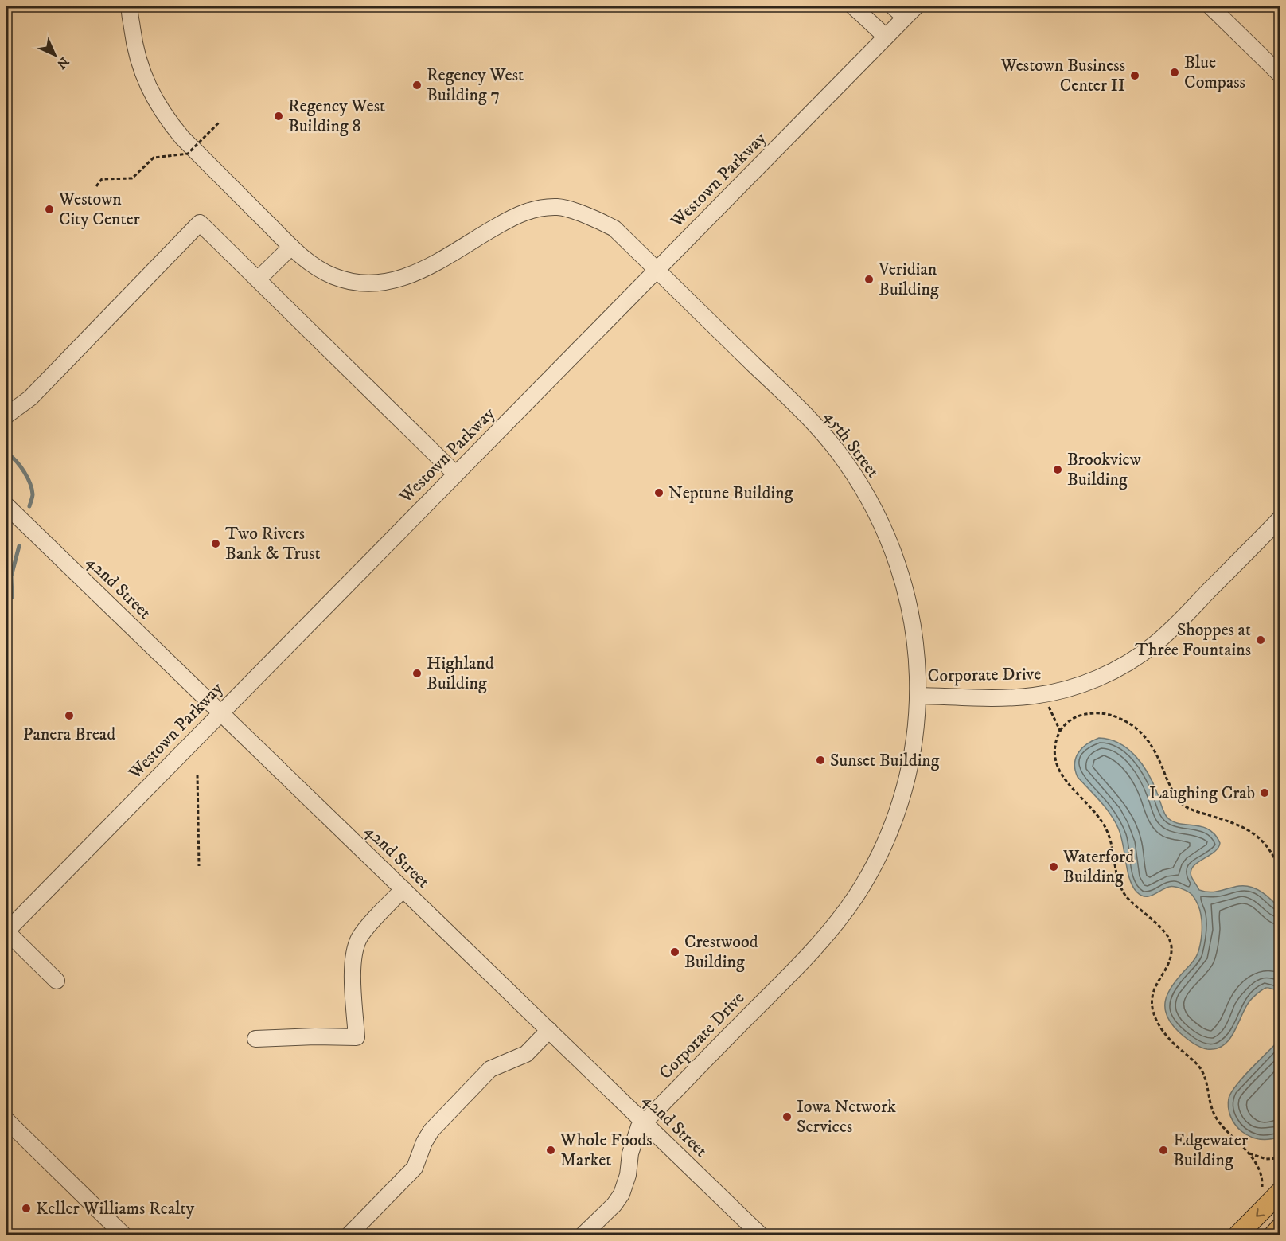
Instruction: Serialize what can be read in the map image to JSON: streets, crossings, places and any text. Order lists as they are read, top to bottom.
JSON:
{
  "streets": {
    "street": [
      "Westown Parkway",
      "45th Street",
      "42nd Street",
      "Corporate Drive"
    ]
  },
  "crossings": [
    ["Westown Parkway", "45th Street"],
    ["Westown Parkway", "42nd Street"],
    ["45th Street", "Corporate Drive"],
    ["42nd Street", "Corporate Drive"]
  ],
  "places": [
    "Blue Compass",
    "Westown Business Center II",
    "Regency West Building 7",
    "Regency West Building 8",
    "Westown City Center",
    "Veridian Building",
    "Brookview Building",
    "Neptune Building",
    "Two Rivers Bank & Trust",
    "Shoppes at Three Fountains",
    "Highland Building",
    "Panera Bread",
    "Sunset Building",
    "Laughing Crab",
    "Waterford Building",
    "Crestwood Building",
    "Iowa Network Services",
    "Whole Foods Market",
    "Edgewater Building",
    "Keller Williams Realty"
  ],
  "north": "bottom right"
}
